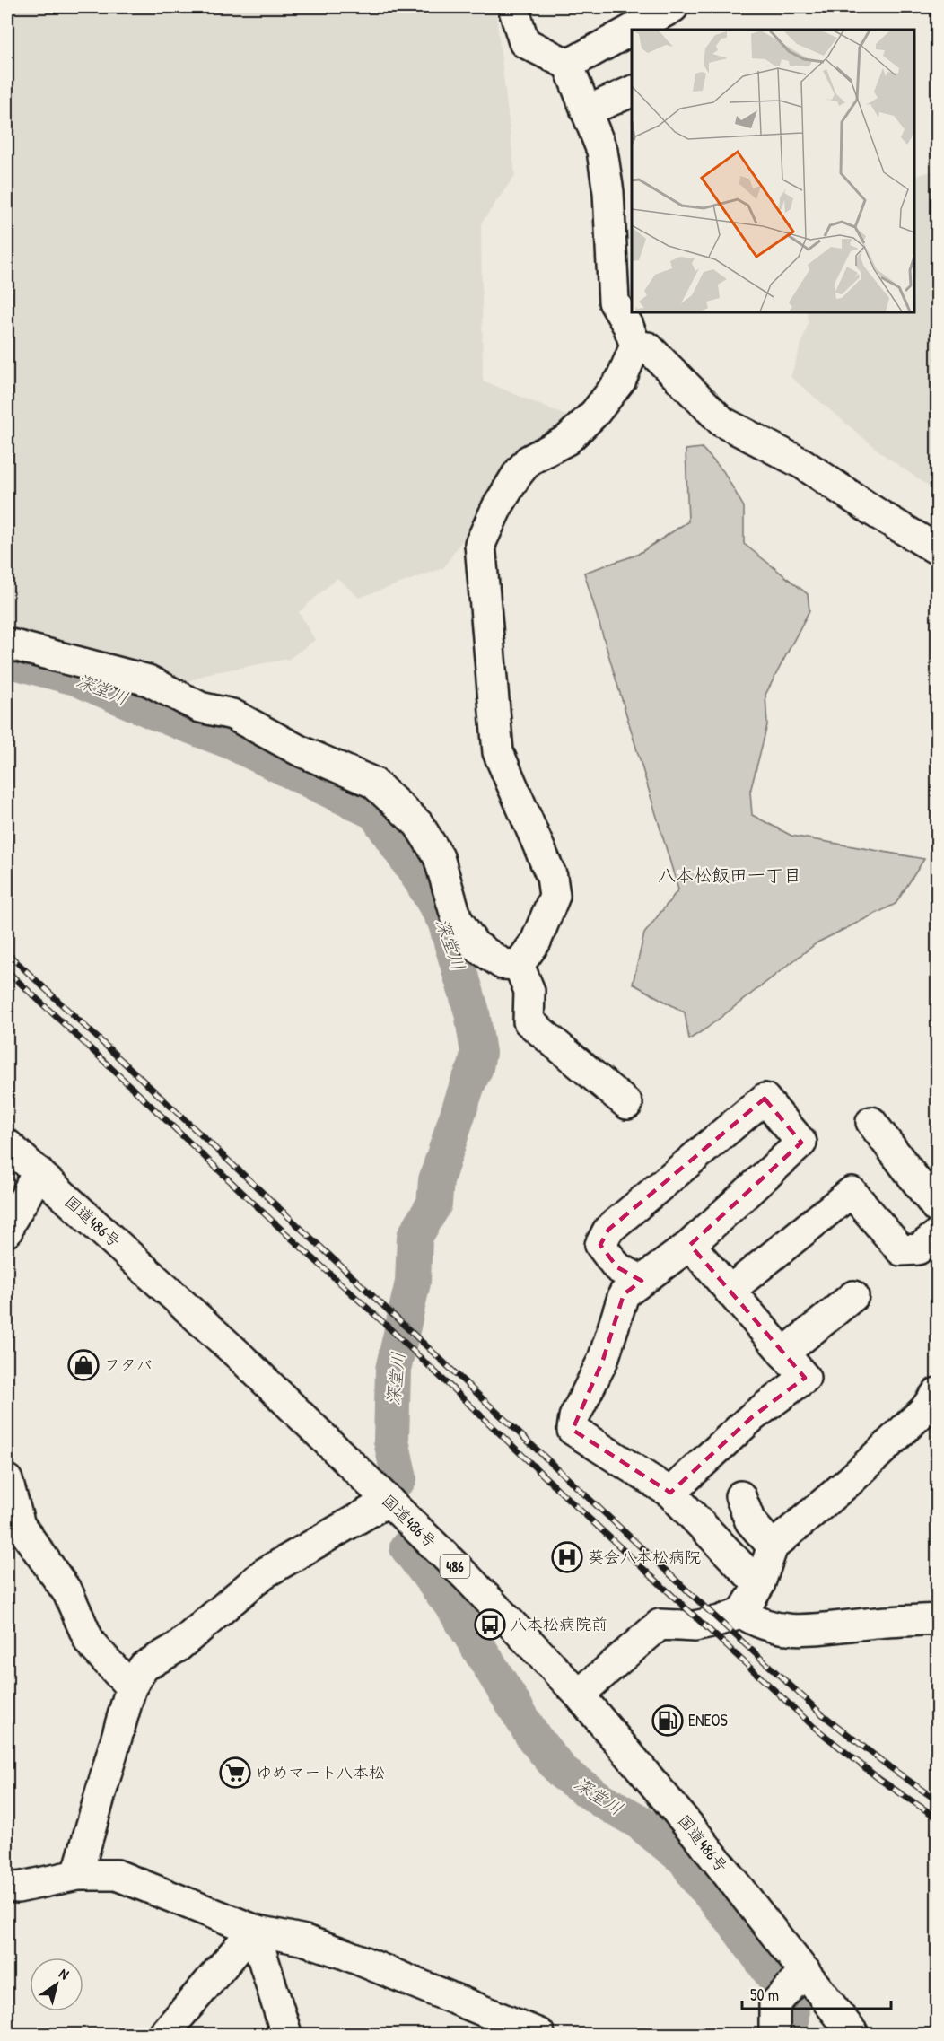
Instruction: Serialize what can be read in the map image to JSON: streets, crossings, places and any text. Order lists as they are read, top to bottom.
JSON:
{
  "streets": {
    "main road": ["国道486号", "486"]
  },
  "districts": ["八本松飯田一丁目"],
  "water": ["深堂川"],
  "places": {
    "shop": ["フタバ"],
    "hospital": ["葵会八本松病院"],
    "bus stop": ["八本松病院前"],
    "fuel station": ["ENEOS"],
    "supermarket": ["ゆめマート八本松"]
  },
  "scale_bar": "50 m",
  "north": "top right"
}
